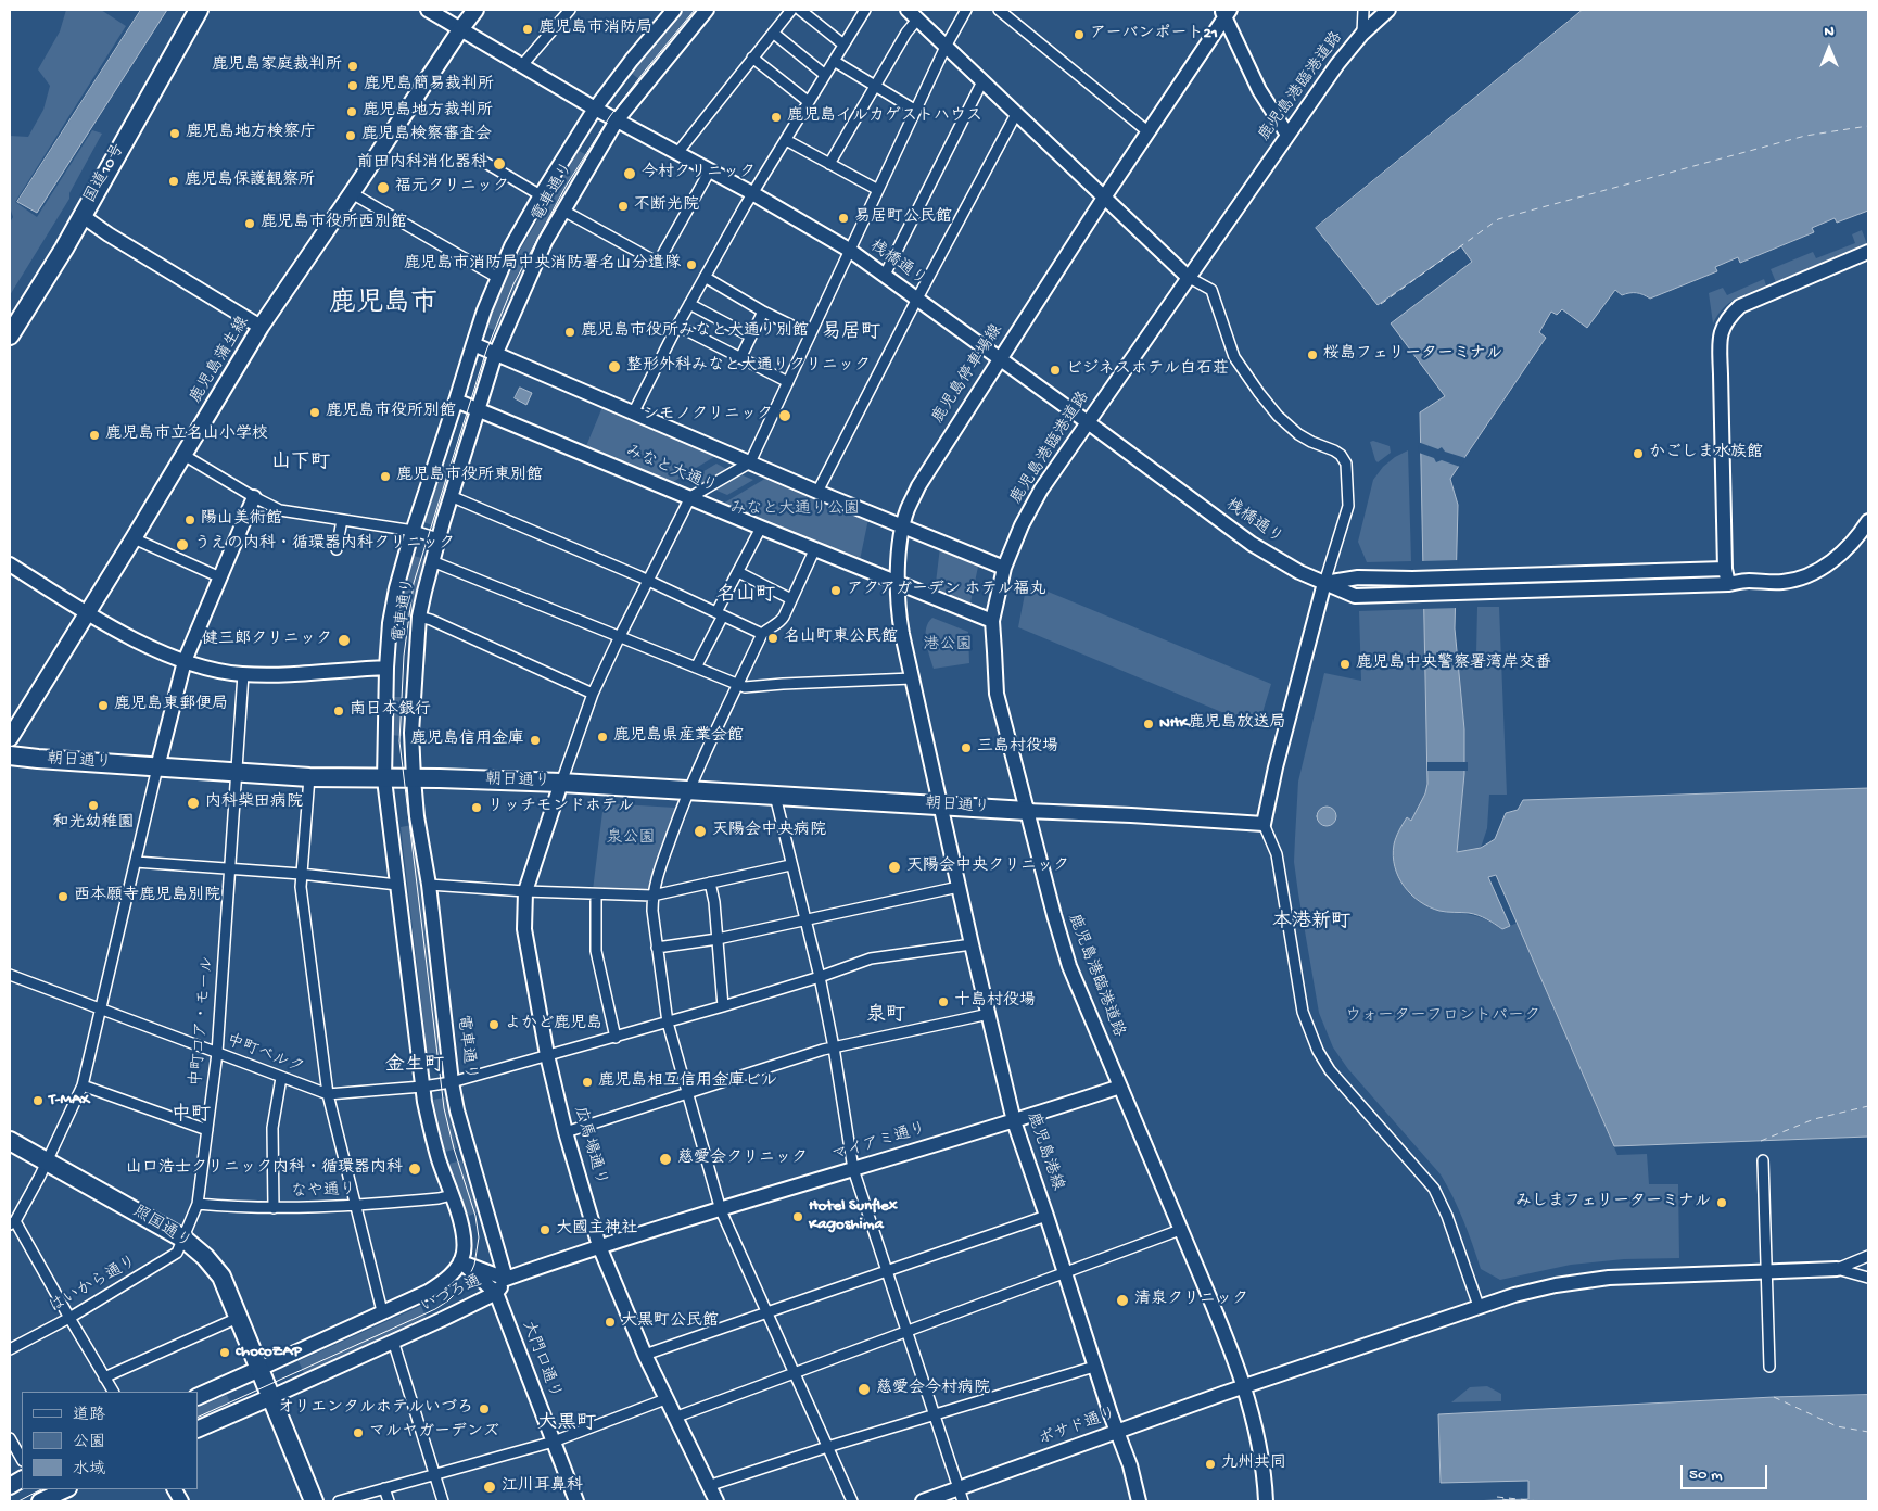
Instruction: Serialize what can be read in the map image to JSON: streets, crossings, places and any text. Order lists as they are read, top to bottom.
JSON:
{
  "streets": {
    "highway": ["国道10号", "朝日通り", "照国通り"],
    "main road": ["鹿児島蒲生線"],
    "street": [
      "鹿児島港臨港道路",
      "電車通り",
      "桟橋通り",
      "鹿児島停車場線",
      "みなと大通り",
      "中町コア・モール",
      "中町ベルク",
      "マイアミ通り",
      "広馬場通り",
      "鹿児島港線",
      "なや通り",
      "はいから通り",
      "いづろ通",
      "大門口通り",
      "ボサド通り"
    ]
  },
  "crossings": [
    ["鹿児島港臨港道路", "桟橋通り"],
    ["鹿児島港臨港道路", "みなと大通り"],
    ["鹿児島港臨港道路", "朝日通り"],
    ["鹿児島港臨港道路", "マイアミ通り"],
    ["鹿児島港臨港道路", "ボサド通り"],
    ["電車通り", "桟橋通り"],
    ["電車通り", "みなと大通り"],
    ["電車通り", "朝日通り"],
    ["電車通り", "中町ベルク"],
    ["電車通り", "マイアミ通り"],
    ["電車通り", "なや通り"],
    ["電車通り", "いづろ通"],
    ["桟橋通り", "鹿児島蒲生線"],
    ["桟橋通り", "鹿児島停車場線"],
    ["鹿児島停車場線", "みなと大通り"],
    ["鹿児島停車場線", "朝日通り"],
    ["鹿児島停車場線", "鹿児島港線"],
    ["朝日通り", "中町コア・モール"],
    ["朝日通り", "広馬場通り"],
    ["朝日通り", "鹿児島港線"],
    ["中町コア・モール", "中町ベルク"],
    ["中町コア・モール", "なや通り"],
    ["中町コア・モール", "照国通り"],
    ["中町コア・モール", "はいから通り"],
    ["中町ベルク", "広馬場通り"],
    ["中町ベルク", "鹿児島港線"],
    ["マイアミ通り", "広馬場通り"],
    ["マイアミ通り", "鹿児島港線"],
    ["マイアミ通り", "いづろ通"],
    ["鹿児島港線", "ボサド通り"],
    ["照国通り", "はいから通り"],
    ["照国通り", "いづろ通"],
    ["いづろ通", "大門口通り"]
  ],
  "districts": [
    "鹿児島市",
    "易居町",
    "山下町",
    "名山町",
    "本港新町",
    "泉町",
    "金生町",
    "中町",
    "大黒町"
  ],
  "parks": [
    "みなと大通り公園",
    "港公園",
    "泉公園",
    "ウォーターフロントパーク"
  ],
  "places": [
    "鹿児島市消防局",
    "アーバンポート21",
    "鹿児島家庭裁判所",
    "鹿児島簡易裁判所",
    "鹿児島地方裁判所",
    "鹿児島イルカゲストハウス",
    "鹿児島地方検察庁",
    "鹿児島検察審査会",
    "前田内科消化器科",
    "今村クリニック",
    "鹿児島保護観察所",
    "福元クリニック",
    "不断光院",
    "易居町公民館",
    "鹿児島市役所西別館",
    "鹿児島市消防局中央消防署名山分遣隊",
    "鹿児島市役所みなと大通り別館",
    "桜島フェリーターミナル",
    "整形外科みなと大通りクリニック",
    "ビジネスホテル白石荘",
    "鹿児島市役所別館",
    "シモノクリニック",
    "鹿児島市立名山小学校",
    "かごしま水族館",
    "鹿児島市役所東別館",
    "陽山美術館",
    "うえの内科・循環器内科クリニック",
    "アクアガーデン ホテル福丸",
    "名山町東公民館",
    "健三郎クリニック",
    "鹿児島中央警察署湾岸交番",
    "鹿児島東郵便局",
    "南日本銀行",
    "NHK鹿児島放送局",
    "鹿児島県産業会館",
    "鹿児島信用金庫",
    "三島村役場",
    "内科柴田病院",
    "和光幼稚園",
    "リッチモンドホテル",
    "天陽会中央病院",
    "天陽会中央クリニック",
    "西本願寺鹿児島別院",
    "十島村役場",
    "よかど鹿児島",
    "鹿児島相互信用金庫ビル",
    "T-MAX",
    "慈愛会クリニック",
    "山口浩士クリニック内科・循環器内科",
    "みしまフェリーターミナル",
    "Hotel Sunflex Kagoshima",
    "大國主神社",
    "清泉クリニック",
    "大黒町公民館",
    "chocoZAP",
    "慈愛会今村病院",
    "オリエンタルホテルいづろ",
    "マルヤガーデンズ",
    "九州共同",
    "江川耳鼻科"
  ],
  "legend": ["道路", "公園", "水域"],
  "scale_bar": "50 m",
  "north": "top"
}
